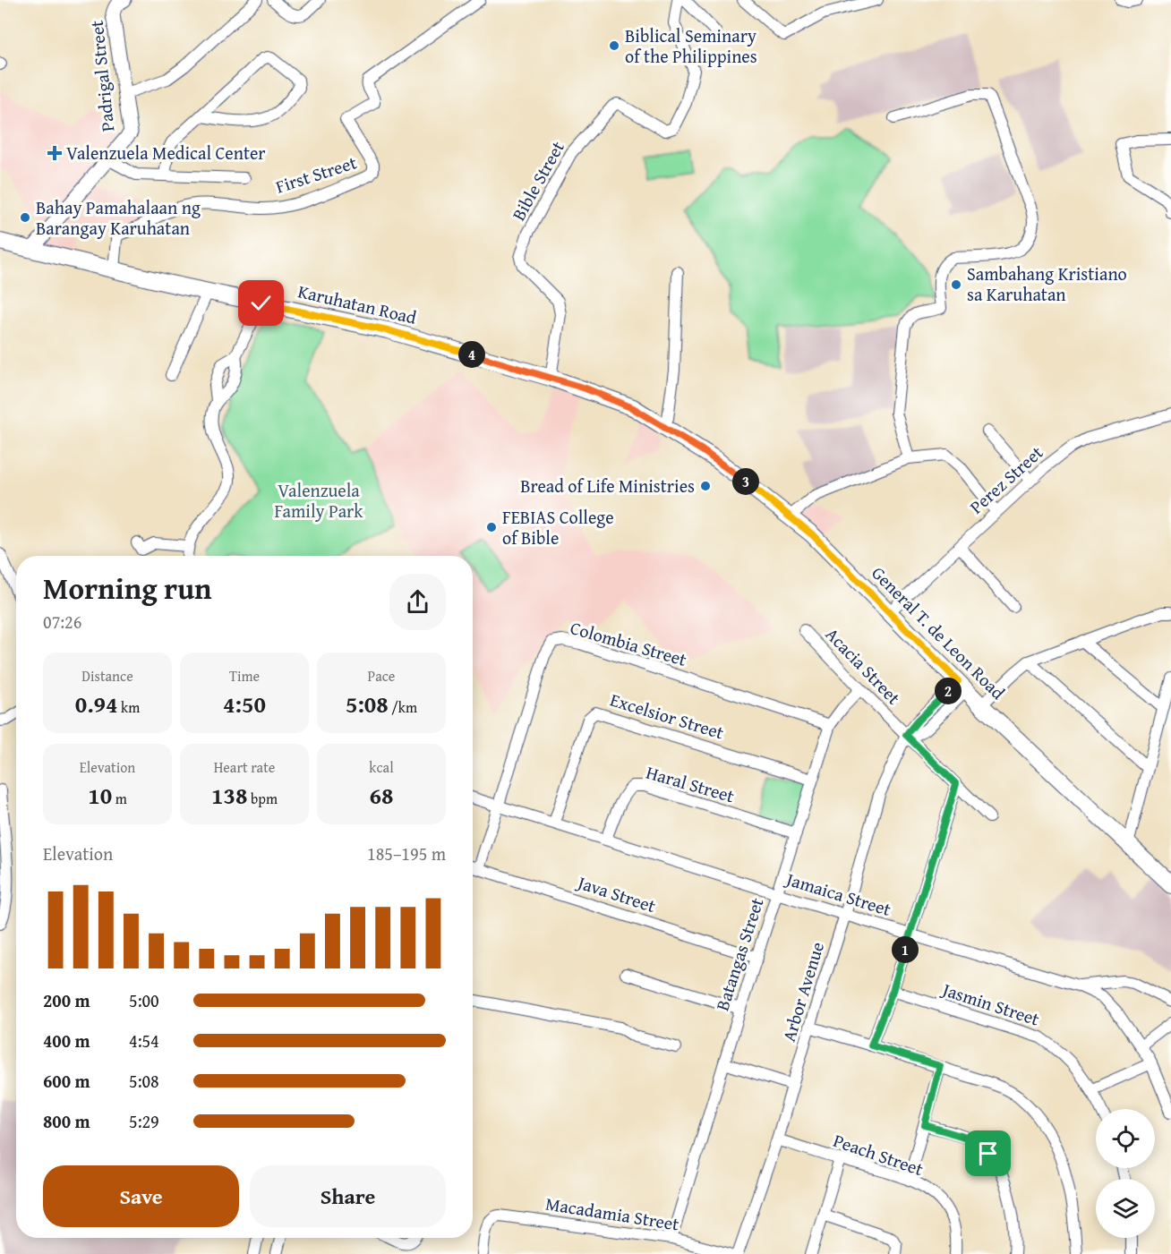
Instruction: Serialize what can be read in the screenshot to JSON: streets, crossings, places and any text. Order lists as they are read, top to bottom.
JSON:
{
  "streets": {
    "main road": ["Karuhatan Road", "General T. de Leon Road"],
    "street": [
      "Padrigal Street",
      "First Street",
      "Bible Street",
      "Perez Street",
      "Colombia Street",
      "Acacia Street",
      "Excelsior Street",
      "Haral Street",
      "Java Street",
      "Jamaica Street",
      "Batangas Street",
      "Arbor Avenue",
      "Jasmin Street",
      "Peach Street",
      "Macadamia Street"
    ]
  },
  "crossings": [
    ["Padrigal Street", "Karuhatan Road"],
    ["First Street", "Karuhatan Road"],
    ["Bible Street", "Karuhatan Road"],
    ["Karuhatan Road", "General T. de Leon Road"],
    ["Perez Street", "General T. de Leon Road"],
    ["General T. de Leon Road", "Arbor Avenue"],
    ["Colombia Street", "Java Street"],
    ["Colombia Street", "Jamaica Street"],
    ["Colombia Street", "Batangas Street"],
    ["Acacia Street", "Batangas Street"],
    ["Acacia Street", "Arbor Avenue"],
    ["Excelsior Street", "Jamaica Street"],
    ["Excelsior Street", "Batangas Street"],
    ["Haral Street", "Jamaica Street"],
    ["Haral Street", "Batangas Street"],
    ["Java Street", "Batangas Street"],
    ["Jamaica Street", "Batangas Street"],
    ["Jamaica Street", "Arbor Avenue"],
    ["Batangas Street", "Macadamia Street"],
    ["Arbor Avenue", "Peach Street"]
  ],
  "parks": ["Valenzuela Family Park"],
  "places": {
    "other": [
      "Biblical Seminary of the Philippines",
      "Bahay Pamahalaan ng Barangay Karuhatan",
      "Sambahang Kristiano sa Karuhatan",
      "Bread of Life Ministries",
      "FEBIAS College of Bible"
    ],
    "health": ["Valenzuela Medical Center"]
  },
  "page": {
    "pins": [
      "4",
      "3",
      "2",
      "1"
    ],
    "heading": ["Morning run", "07:26"],
    "stats": [
      ["Distance", "0.94 km"],
      ["Time", "4:50"],
      ["Pace", "5:08 /km"],
      ["Elevation", "10 m"],
      ["Heart rate", "138 bpm"],
      ["kcal", "68"]
    ],
    "chart": ["Elevation", "185–195 m"],
    "list": [
      {
        "name": "200 m",
        "note": "5:00"
      },
      {
        "name": "400 m",
        "note": "4:54"
      },
      {
        "name": "600 m",
        "note": "5:08"
      },
      {
        "name": "800 m",
        "note": "5:29"
      }
    ],
    "buttons": ["Save", "Share"]
  }
}
